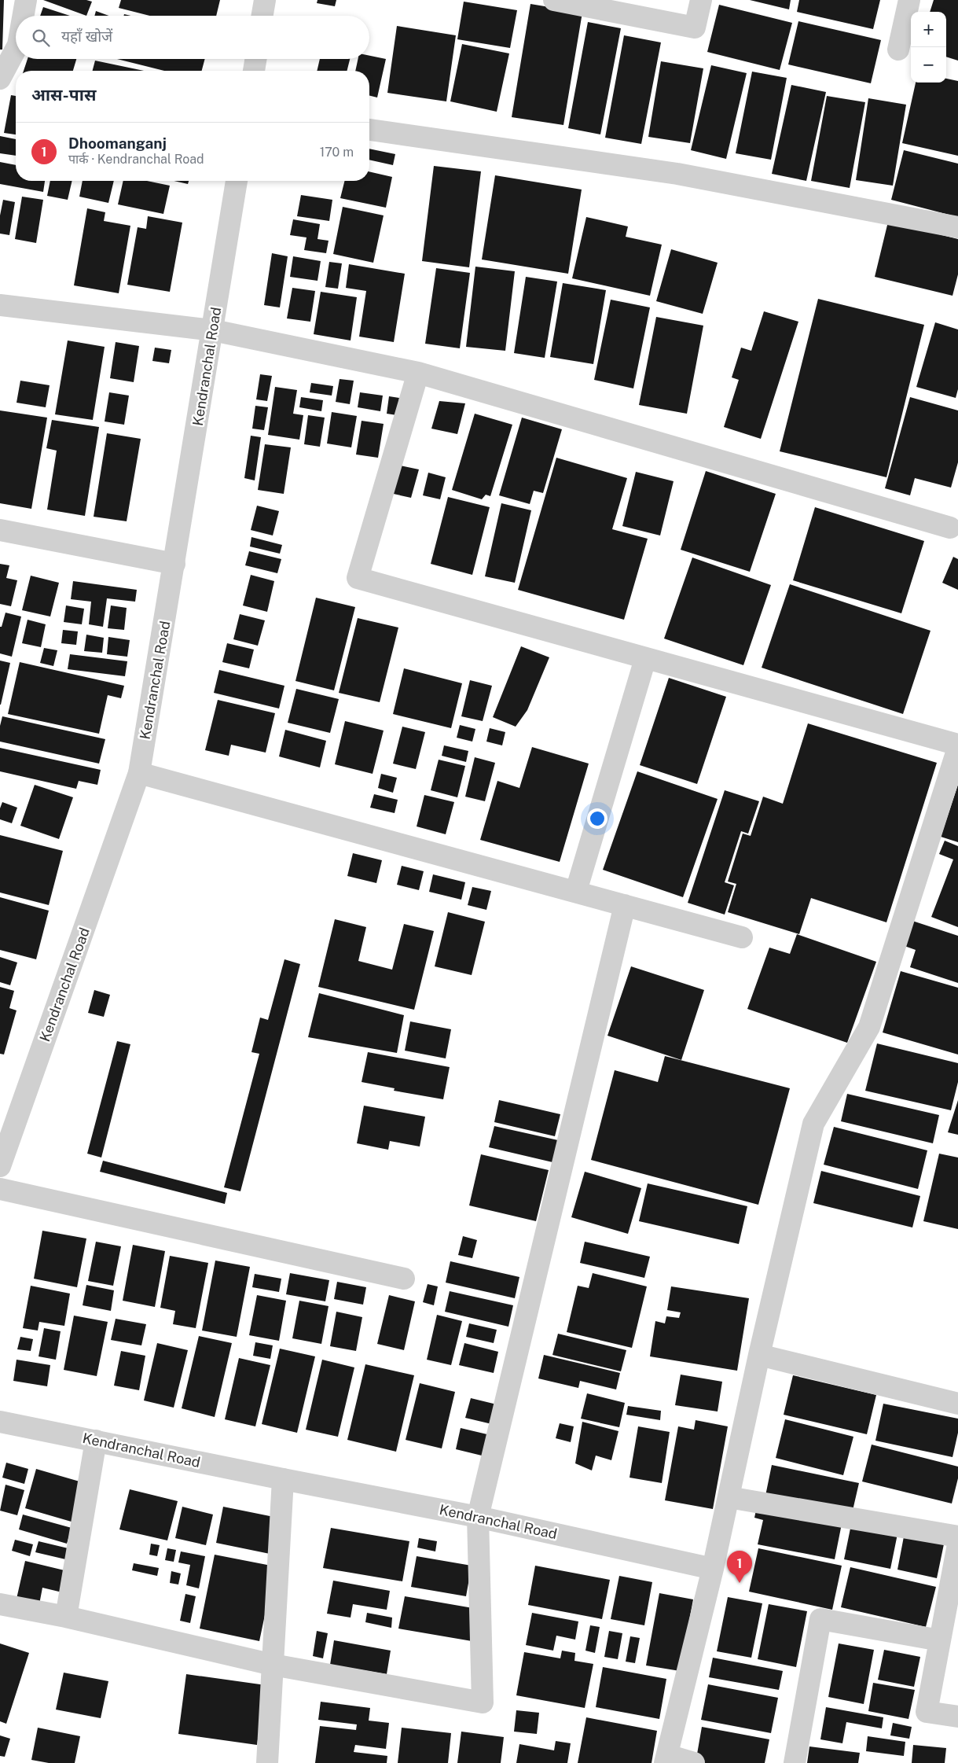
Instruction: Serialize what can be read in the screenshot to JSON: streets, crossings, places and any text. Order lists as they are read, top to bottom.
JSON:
{
  "streets": {
    "street": ["Kendranchal Road"]
  },
  "page": {
    "map_buttons": ["+", "−"],
    "search": "यहाँ खोजें",
    "heading": "आस-पास",
    "list": [
      {
        "mark": "1",
        "name": "Dhoomanganj",
        "note": "पार्क · Kendranchal Road",
        "value": "170 m"
      }
    ],
    "pins": "1"
  }
}
